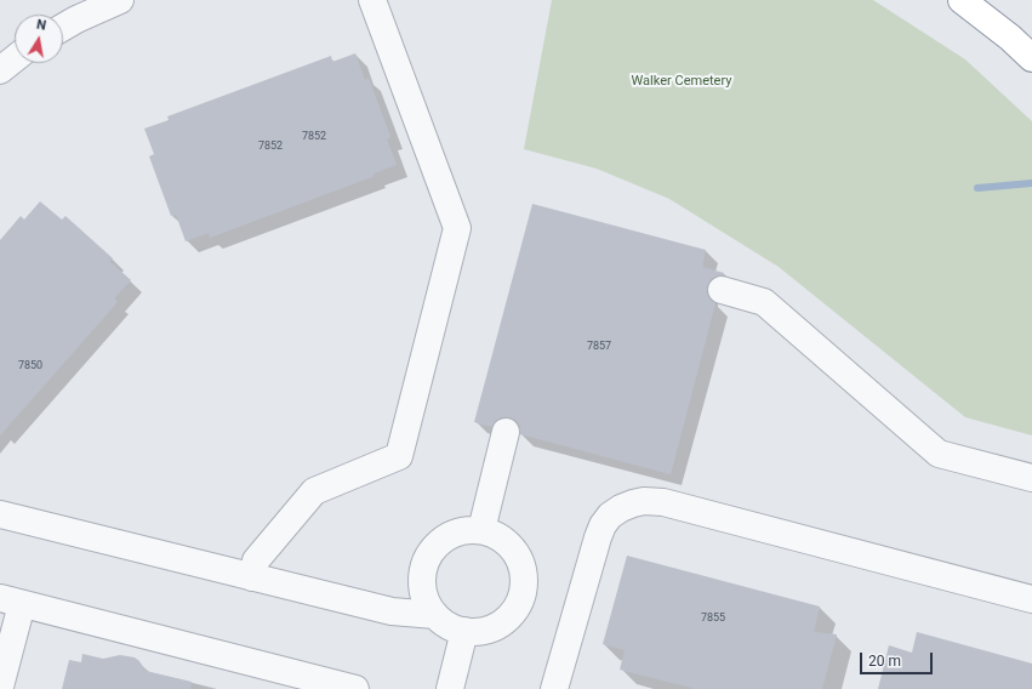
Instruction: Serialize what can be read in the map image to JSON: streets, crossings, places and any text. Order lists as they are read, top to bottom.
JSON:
{
  "parks": ["Walker Cemetery"],
  "house_numbers": [
    "7852",
    "7852",
    "7857",
    "7850",
    "7855"
  ],
  "scale_bar": "20 m",
  "north": "top"
}
